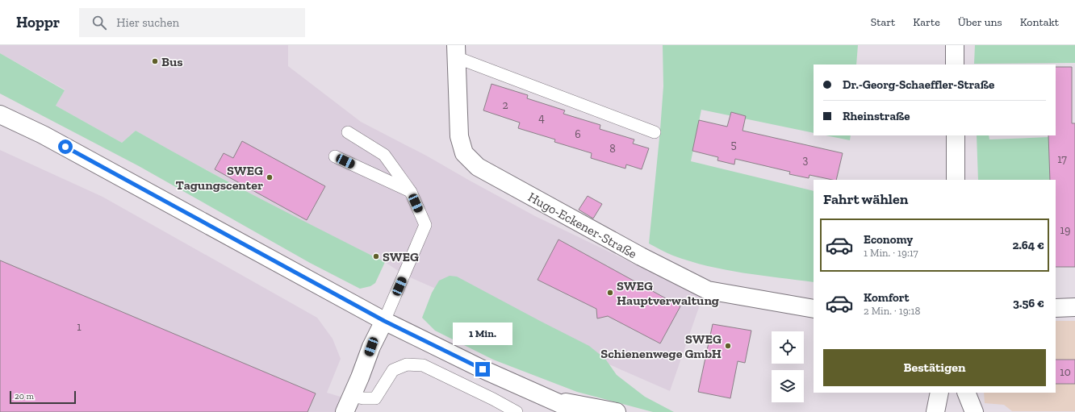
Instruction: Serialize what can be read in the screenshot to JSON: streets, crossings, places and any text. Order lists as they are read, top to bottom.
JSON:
{
  "streets": {
    "street": ["Hugo-Eckener-Straße"]
  },
  "places": [
    "Bus",
    "SWEG Tagungscenter",
    "SWEG",
    "SWEG Hauptverwaltung",
    "SWEG Schienenwege GmbH"
  ],
  "house_numbers": [
    "2",
    "4",
    "6",
    "5",
    "8",
    "17",
    "3",
    "19",
    "1",
    "10"
  ],
  "scale_bar": "20 m",
  "page": {
    "header": "Hoppr",
    "search": "Hier suchen",
    "nav": [
      "Start",
      "Karte",
      "Über uns",
      "Kontakt"
    ],
    "banner": ["Dr.-Georg-Schaeffler-Straße", "Rheinstraße"],
    "heading": "Fahrt wählen",
    "list": [
      {
        "name": "Economy",
        "note": "1 Min. · 19:17",
        "value": "2.64 €"
      },
      {
        "name": "Komfort",
        "note": "2 Min. · 19:18",
        "value": "3.56 €"
      }
    ],
    "bubble": "1 Min.",
    "buttons": "Bestätigen",
    "scale": "20 m"
  }
}
